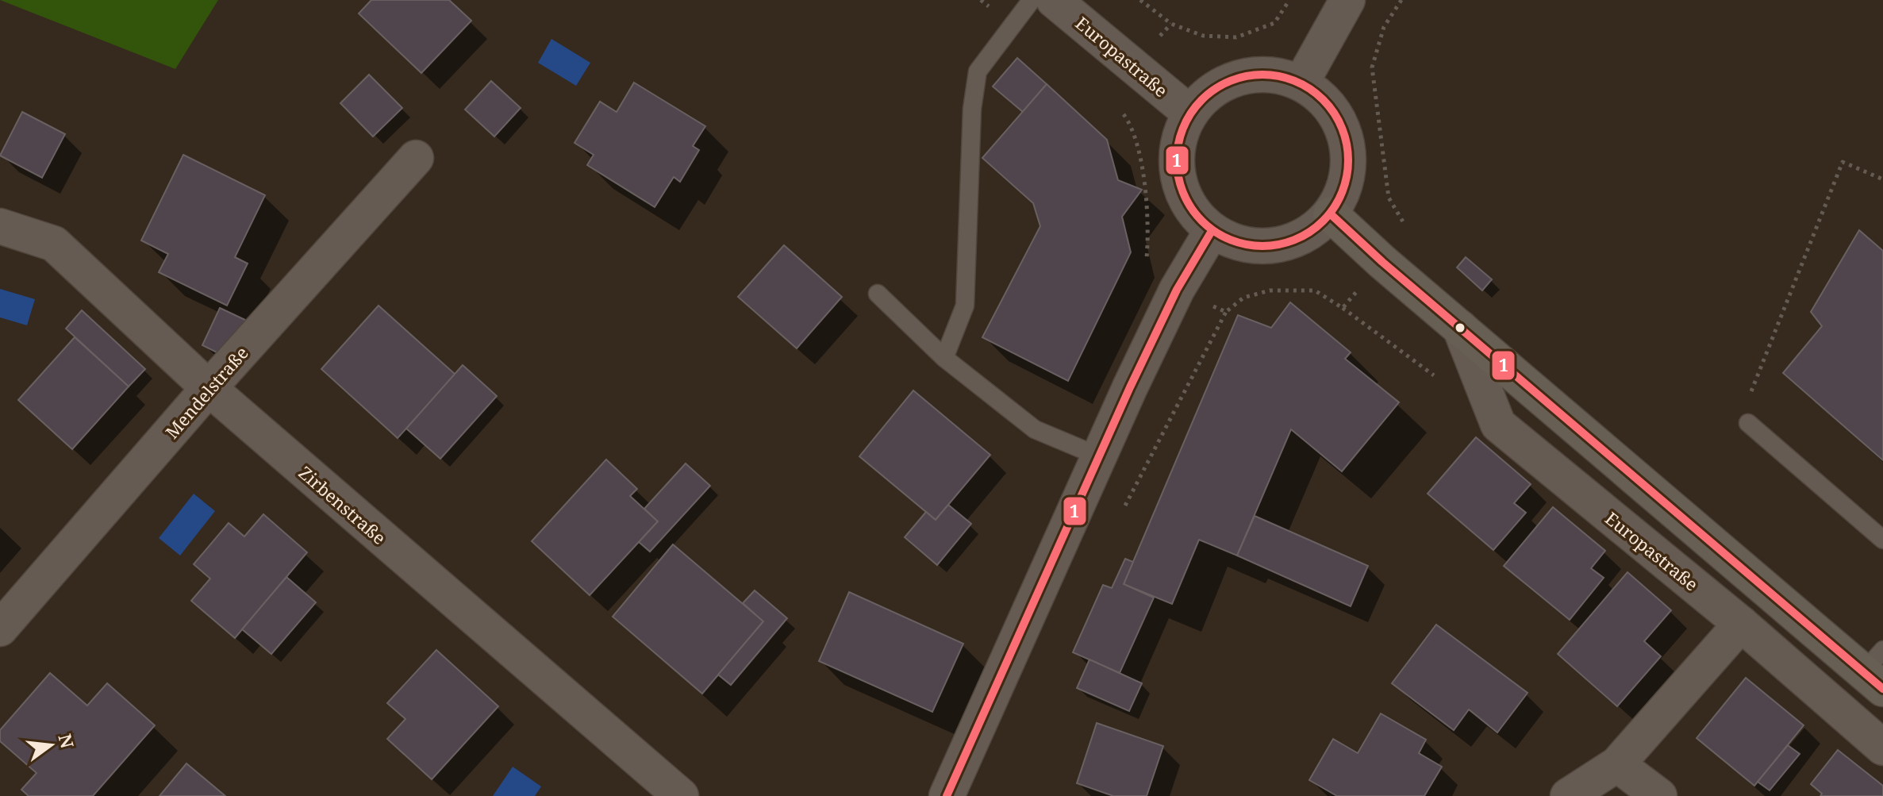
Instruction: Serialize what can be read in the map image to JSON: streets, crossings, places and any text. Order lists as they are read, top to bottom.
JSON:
{
  "streets": {
    "main road": ["Europastraße"],
    "street": ["Mendelstraße", "Zirbenstraße"]
  },
  "crossings": [
    ["Mendelstraße", "Zirbenstraße"]
  ],
  "lines": ["transit line 1"],
  "north": "right"
}
